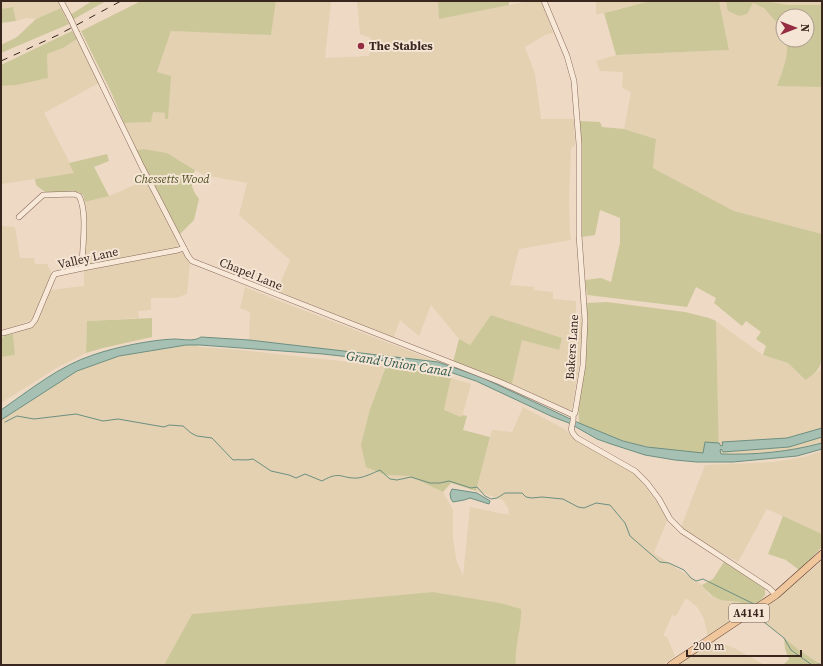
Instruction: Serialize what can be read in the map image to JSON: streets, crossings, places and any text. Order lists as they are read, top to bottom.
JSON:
{
  "streets": {
    "main road": ["A4141"],
    "street": ["Valley Lane", "Chapel Lane", "Bakers Lane"]
  },
  "crossings": [
    ["Valley Lane", "Chapel Lane"],
    ["Chapel Lane", "Bakers Lane"],
    ["Bakers Lane", "A4141"]
  ],
  "water": ["Grand Union Canal"],
  "parks": ["Chessetts Wood"],
  "places": ["The Stables"],
  "scale_bar": "200 m",
  "north": "right"
}
